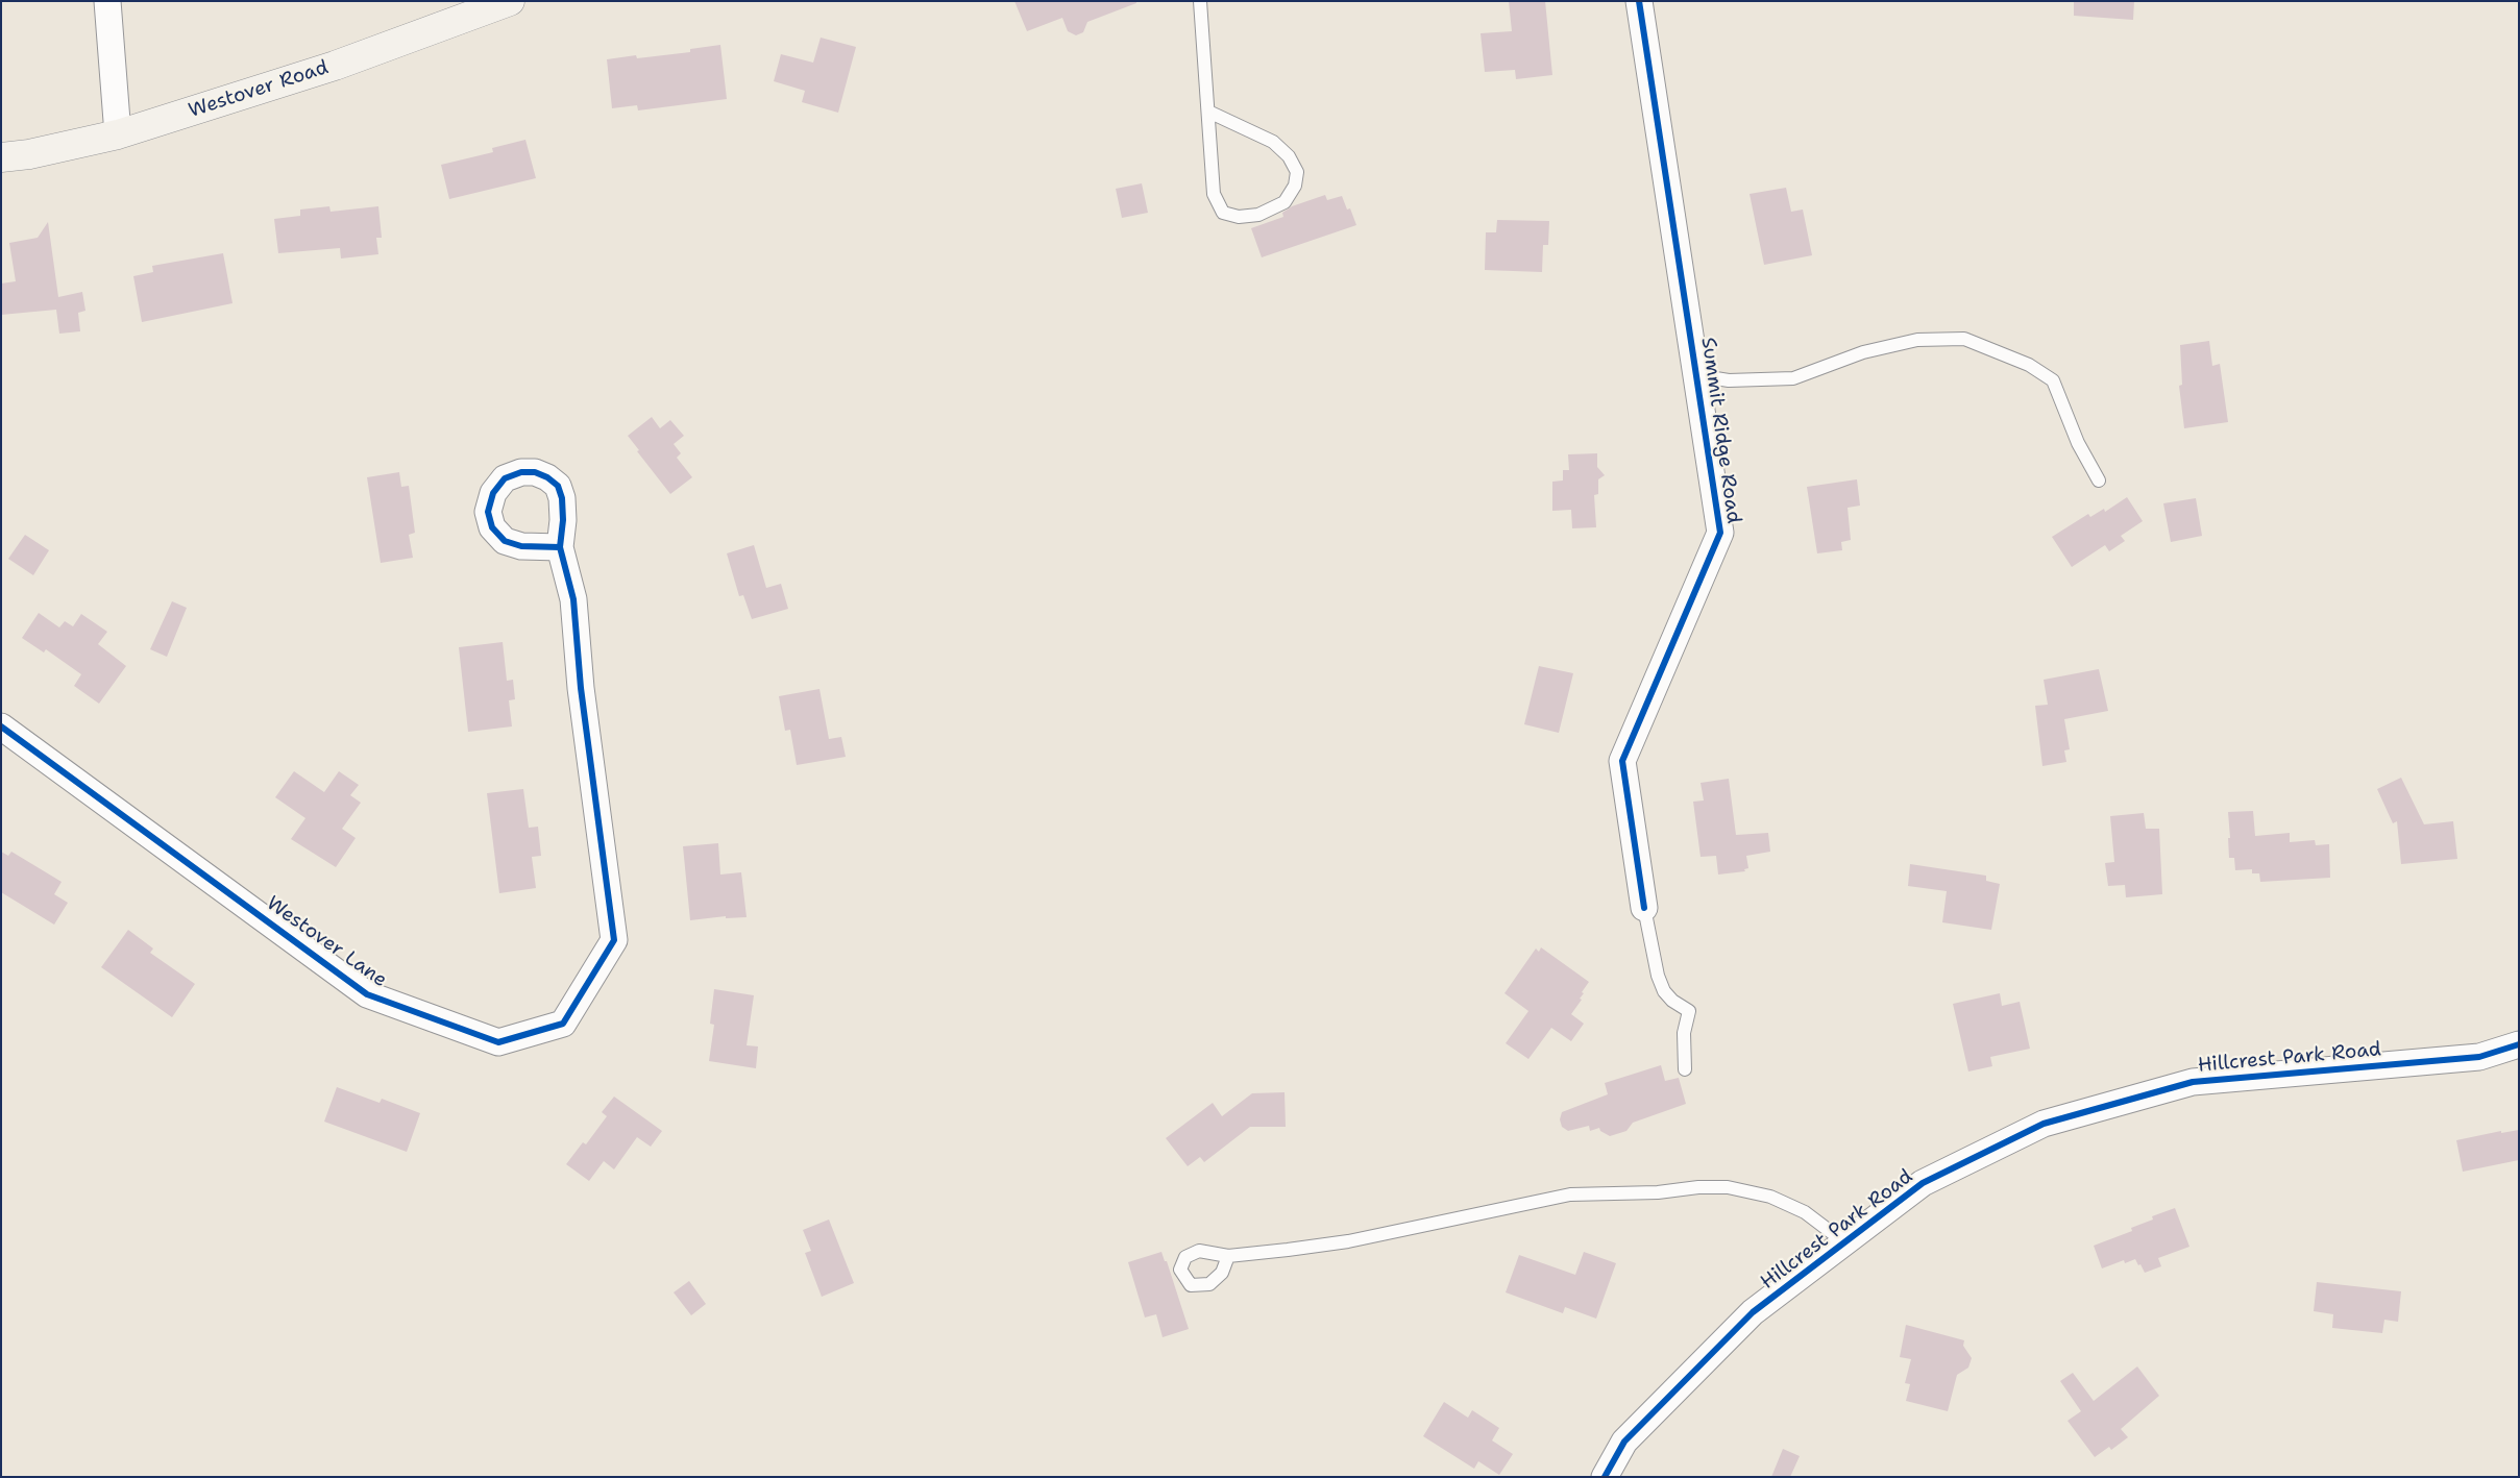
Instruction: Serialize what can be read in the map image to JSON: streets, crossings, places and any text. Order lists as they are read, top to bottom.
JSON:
{
  "streets": {
    "street": [
      "Westover Road",
      "Summit Ridge Road",
      "Westover Lane",
      "Hillcrest Park Road"
    ]
  }
}
